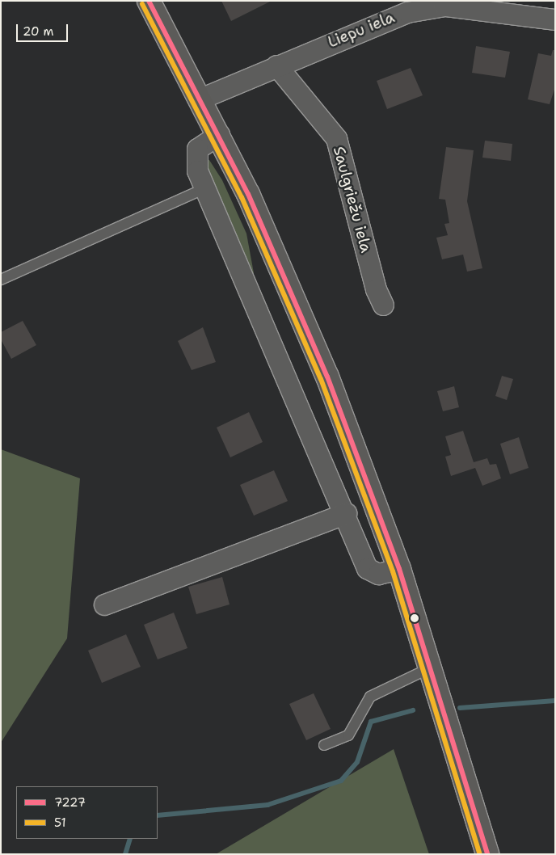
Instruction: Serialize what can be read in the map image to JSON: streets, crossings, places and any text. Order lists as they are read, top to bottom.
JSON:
{
  "streets": {
    "street": ["Liepu iela", "Saulgriežu iela"]
  },
  "crossings": [
    ["Liepu iela", "Saulgriežu iela"]
  ],
  "lines": ["transit line 7227", "transit line 51"],
  "legend": ["7227", "51"],
  "scale_bar": "20 m"
}
